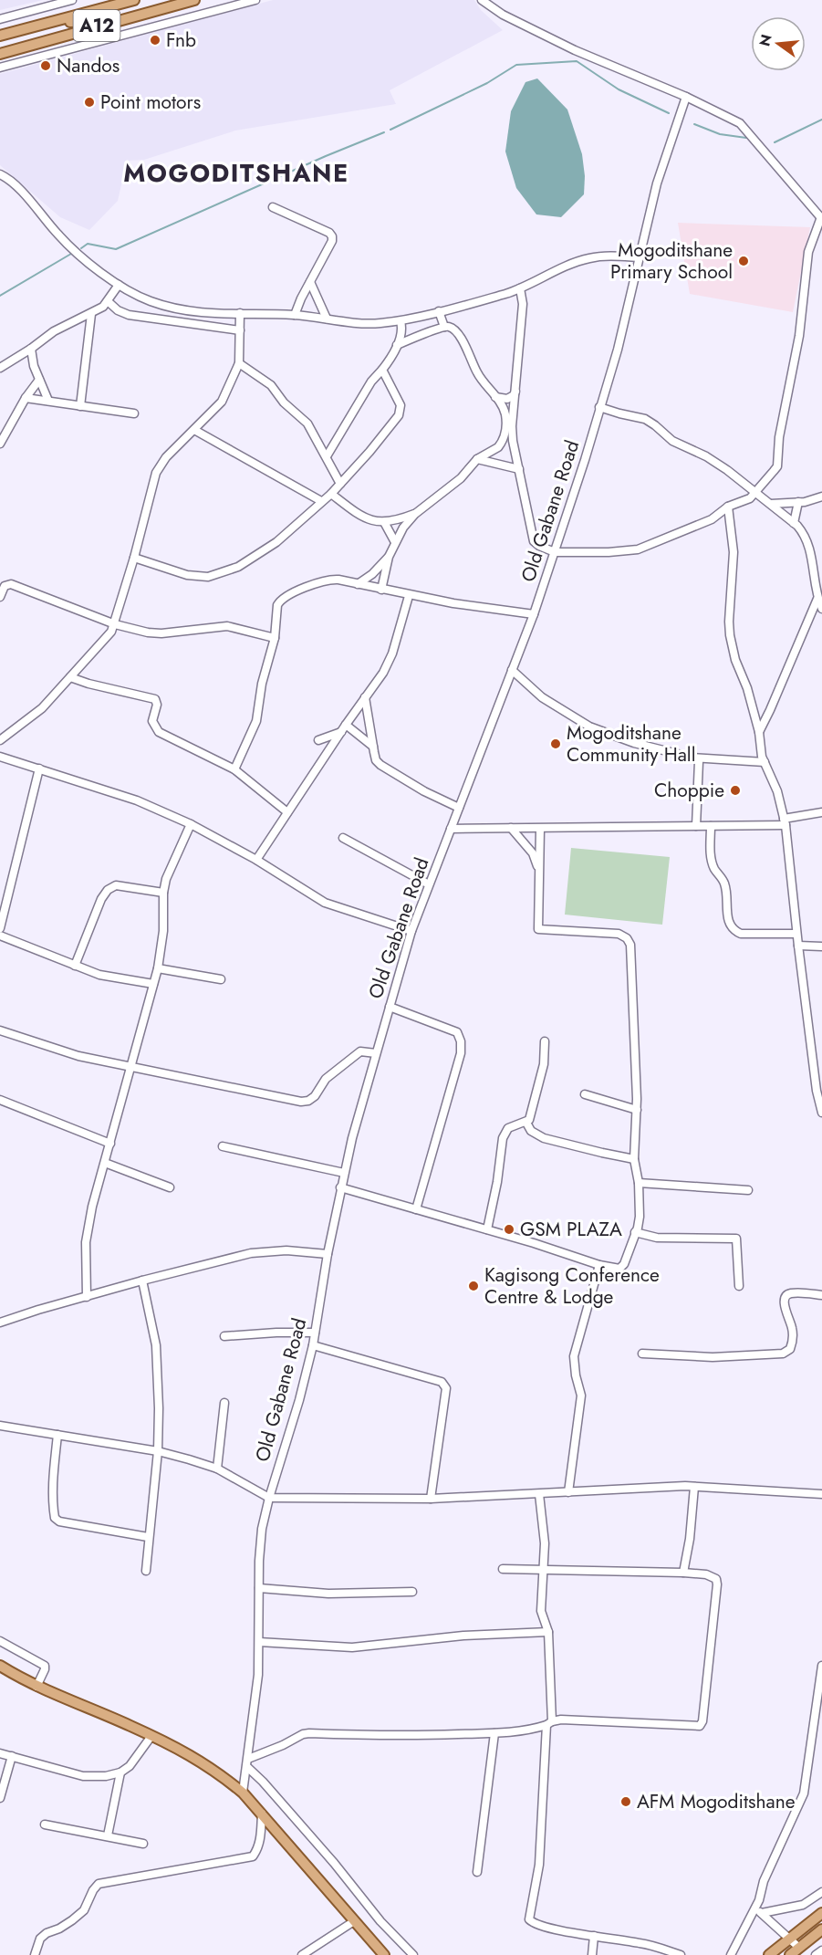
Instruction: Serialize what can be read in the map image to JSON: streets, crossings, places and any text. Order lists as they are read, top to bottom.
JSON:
{
  "streets": {
    "main road": ["A12"],
    "street": ["Old Gabane Road"]
  },
  "districts": ["MOGODITSHANE"],
  "places": [
    "Fnb",
    "Nandos",
    "Point motors",
    "Mogoditshane Primary School",
    "Mogoditshane Community Hall",
    "Choppie",
    "GSM PLAZA",
    "Kagisong Conference Centre & Lodge",
    "AFM Mogoditshane"
  ],
  "north": "left"
}
